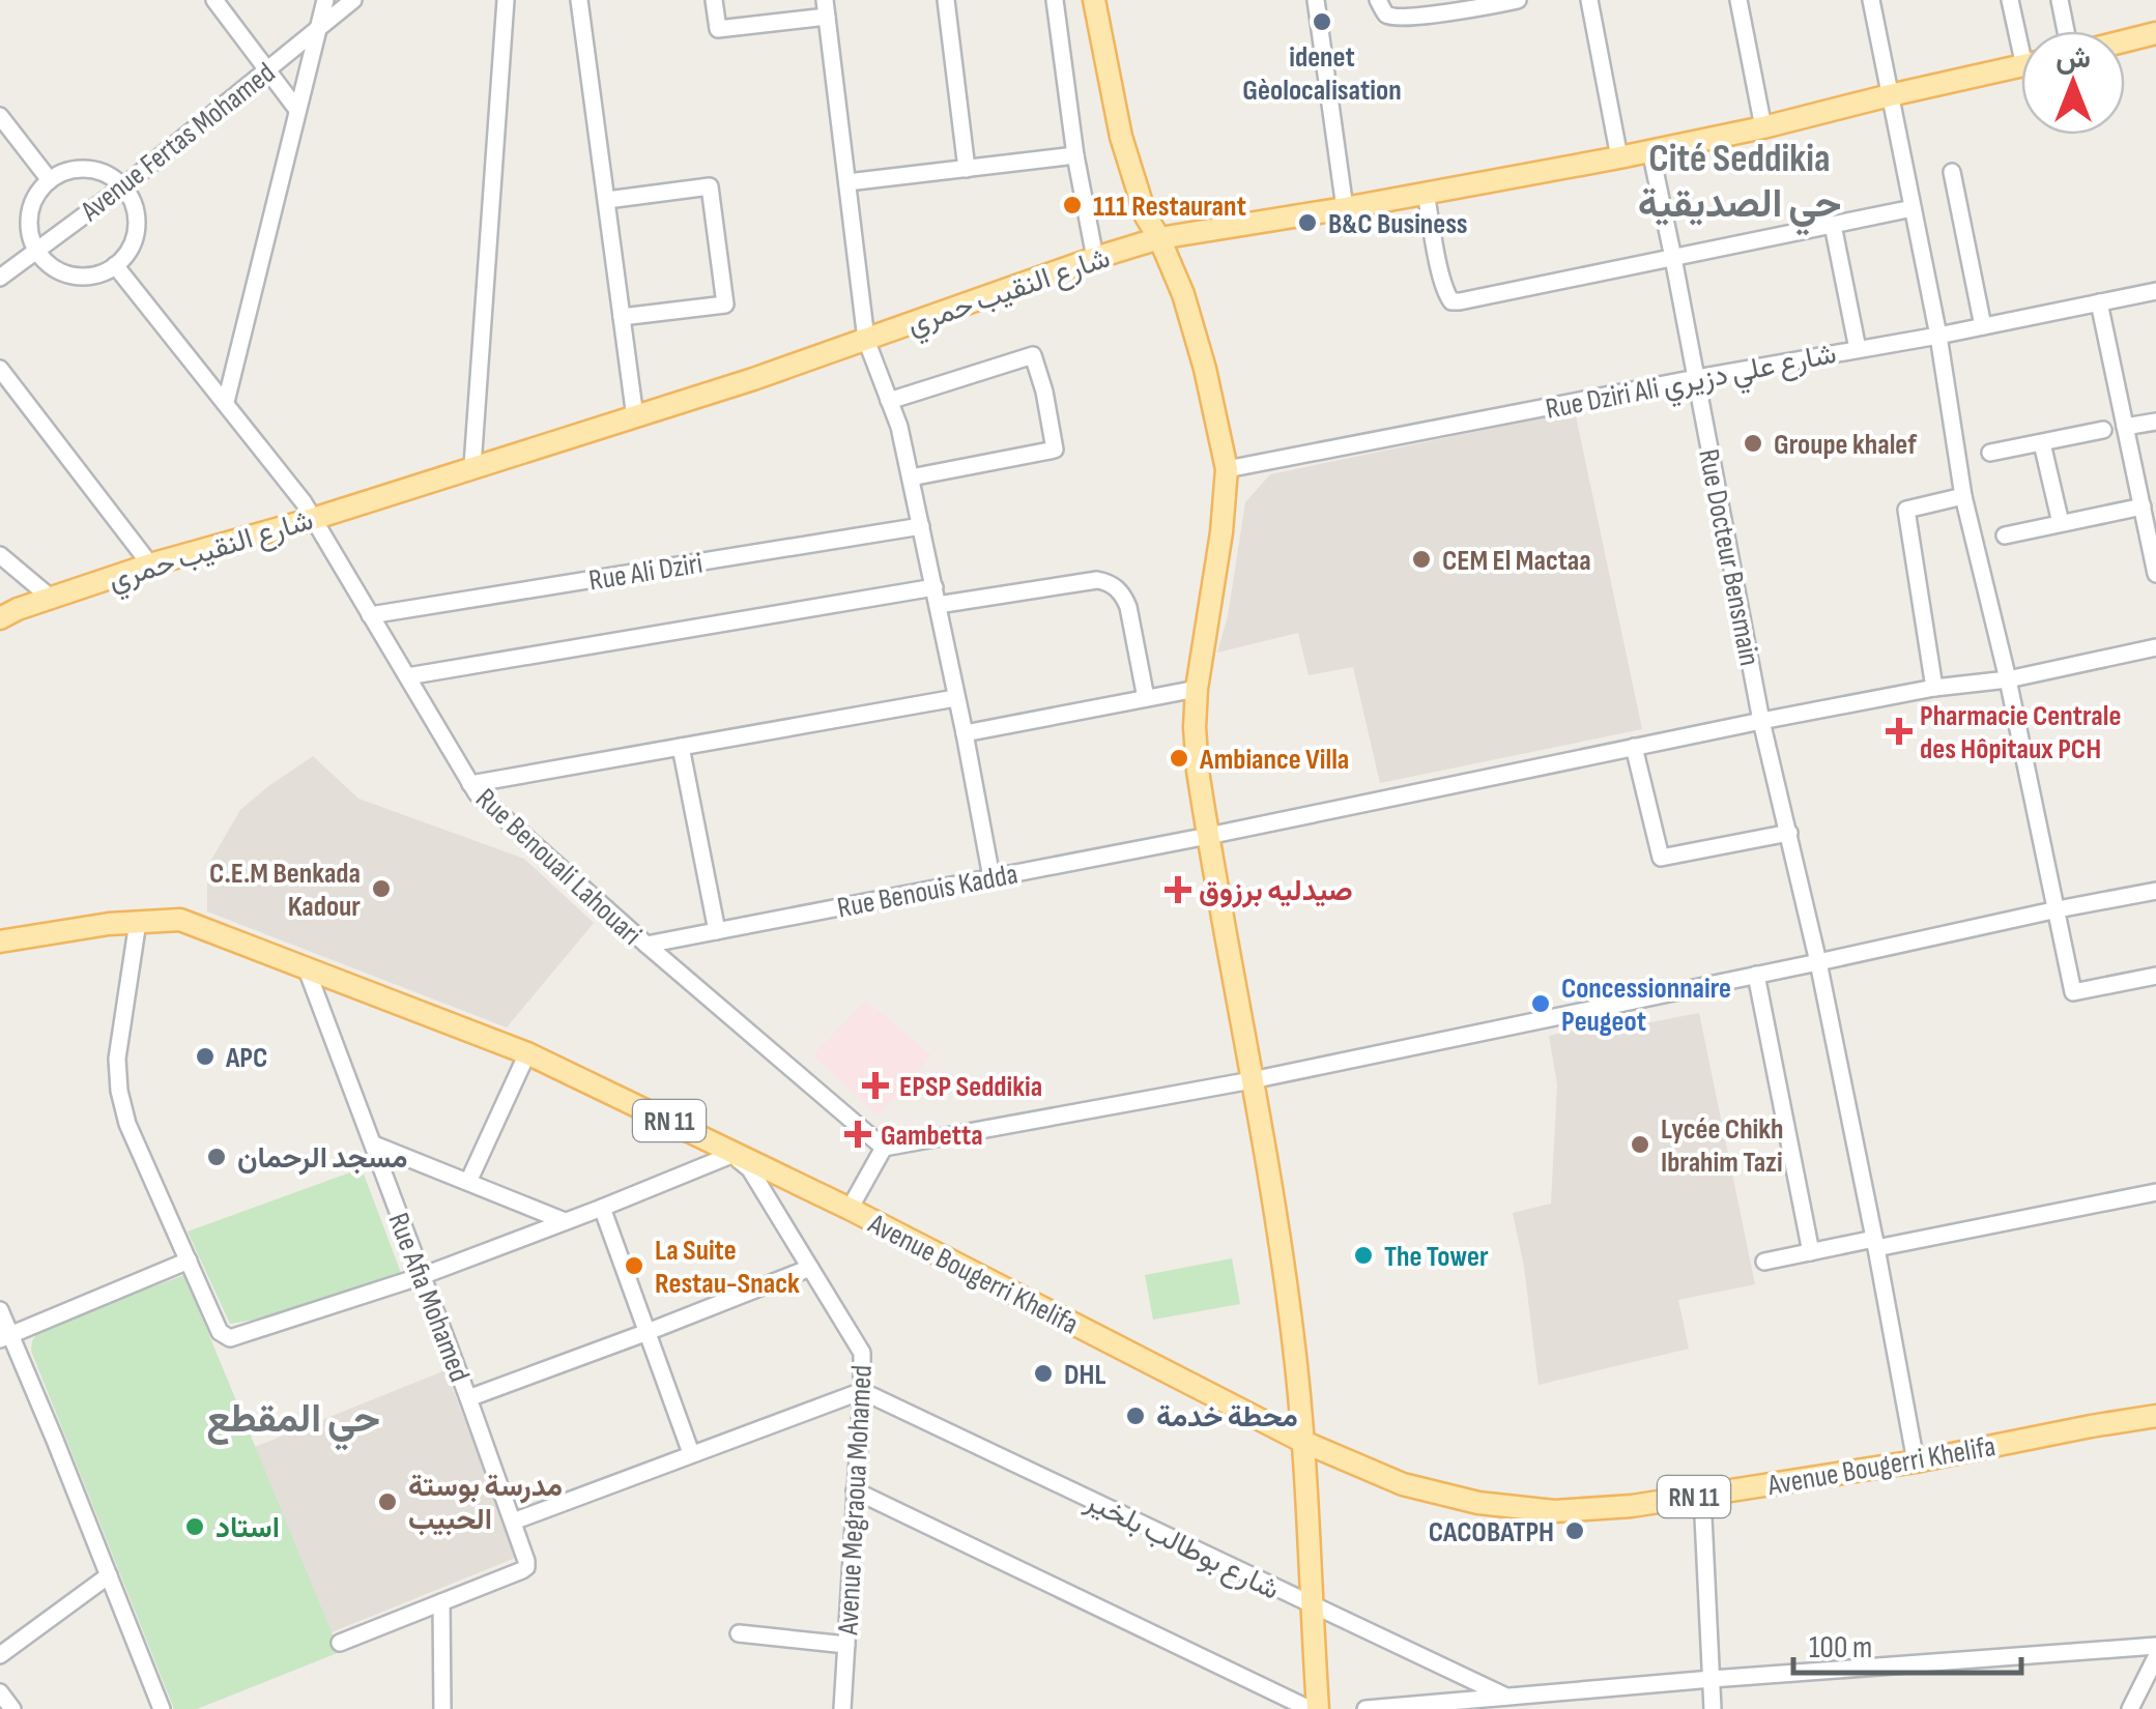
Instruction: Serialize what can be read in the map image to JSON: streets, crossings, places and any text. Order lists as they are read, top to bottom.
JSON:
{
  "streets": {
    "main road": ["شارع النقيب حمري", "RN 11", "Avenue Bougerri Khelifa"],
    "street": [
      "Avenue Fertas Mohamed",
      "Rue Dziri Ali شارع علي دزيري",
      "Rue Docteur Bensmain",
      "Rue Ali Dziri",
      "Rue Benouali Lahouari",
      "Rue Benouis Kadda",
      "Rue Afia Mohamed",
      "Avenue Megraoua Mohamed",
      "شارع بوطالب بلخير"
    ]
  },
  "crossings": [
    ["شارع النقيب حمري", "Rue Docteur Bensmain"],
    ["شارع النقيب حمري", "Rue Benouali Lahouari"],
    ["Rue Dziri Ali شارع علي دزيري", "Rue Docteur Bensmain"],
    ["Rue Docteur Bensmain", "Rue Benouis Kadda"],
    ["Rue Docteur Bensmain", "Avenue Bougerri Khelifa"],
    ["Rue Ali Dziri", "Rue Benouali Lahouari"],
    ["Rue Benouali Lahouari", "Rue Benouis Kadda"],
    ["Avenue Bougerri Khelifa", "Rue Afia Mohamed"],
    ["Avenue Bougerri Khelifa", "Avenue Megraoua Mohamed"],
    ["Avenue Megraoua Mohamed", "شارع بوطالب بلخير"]
  ],
  "districts": ["Cité Seddikia حي الصديقية", "حي المقطع"],
  "places": {
    "other": [
      "idenet Gèolocalisation",
      "111 Restaurant",
      "B&C Business",
      "Groupe khalef",
      "CEM El Mactaa",
      "Ambiance Villa",
      "C.E.M Benkada Kadour",
      "Concessionnaire Peugeot",
      "APC",
      "Lycée Chikh Ibrahim Tazi",
      "مسجد الرحمان",
      "The Tower",
      "La Suite Restau-Snack",
      "DHL",
      "محطة خدمة",
      "مدرسة بوستة الحبيب",
      "استاد",
      "CACOBATPH"
    ],
    "health": [
      "Pharmacie Centrale des Hôpitaux PCH",
      "صيدليه برزوق",
      "EPSP Seddikia",
      "Gambetta"
    ]
  },
  "scale_bar": "100 m",
  "north": "top"
}
